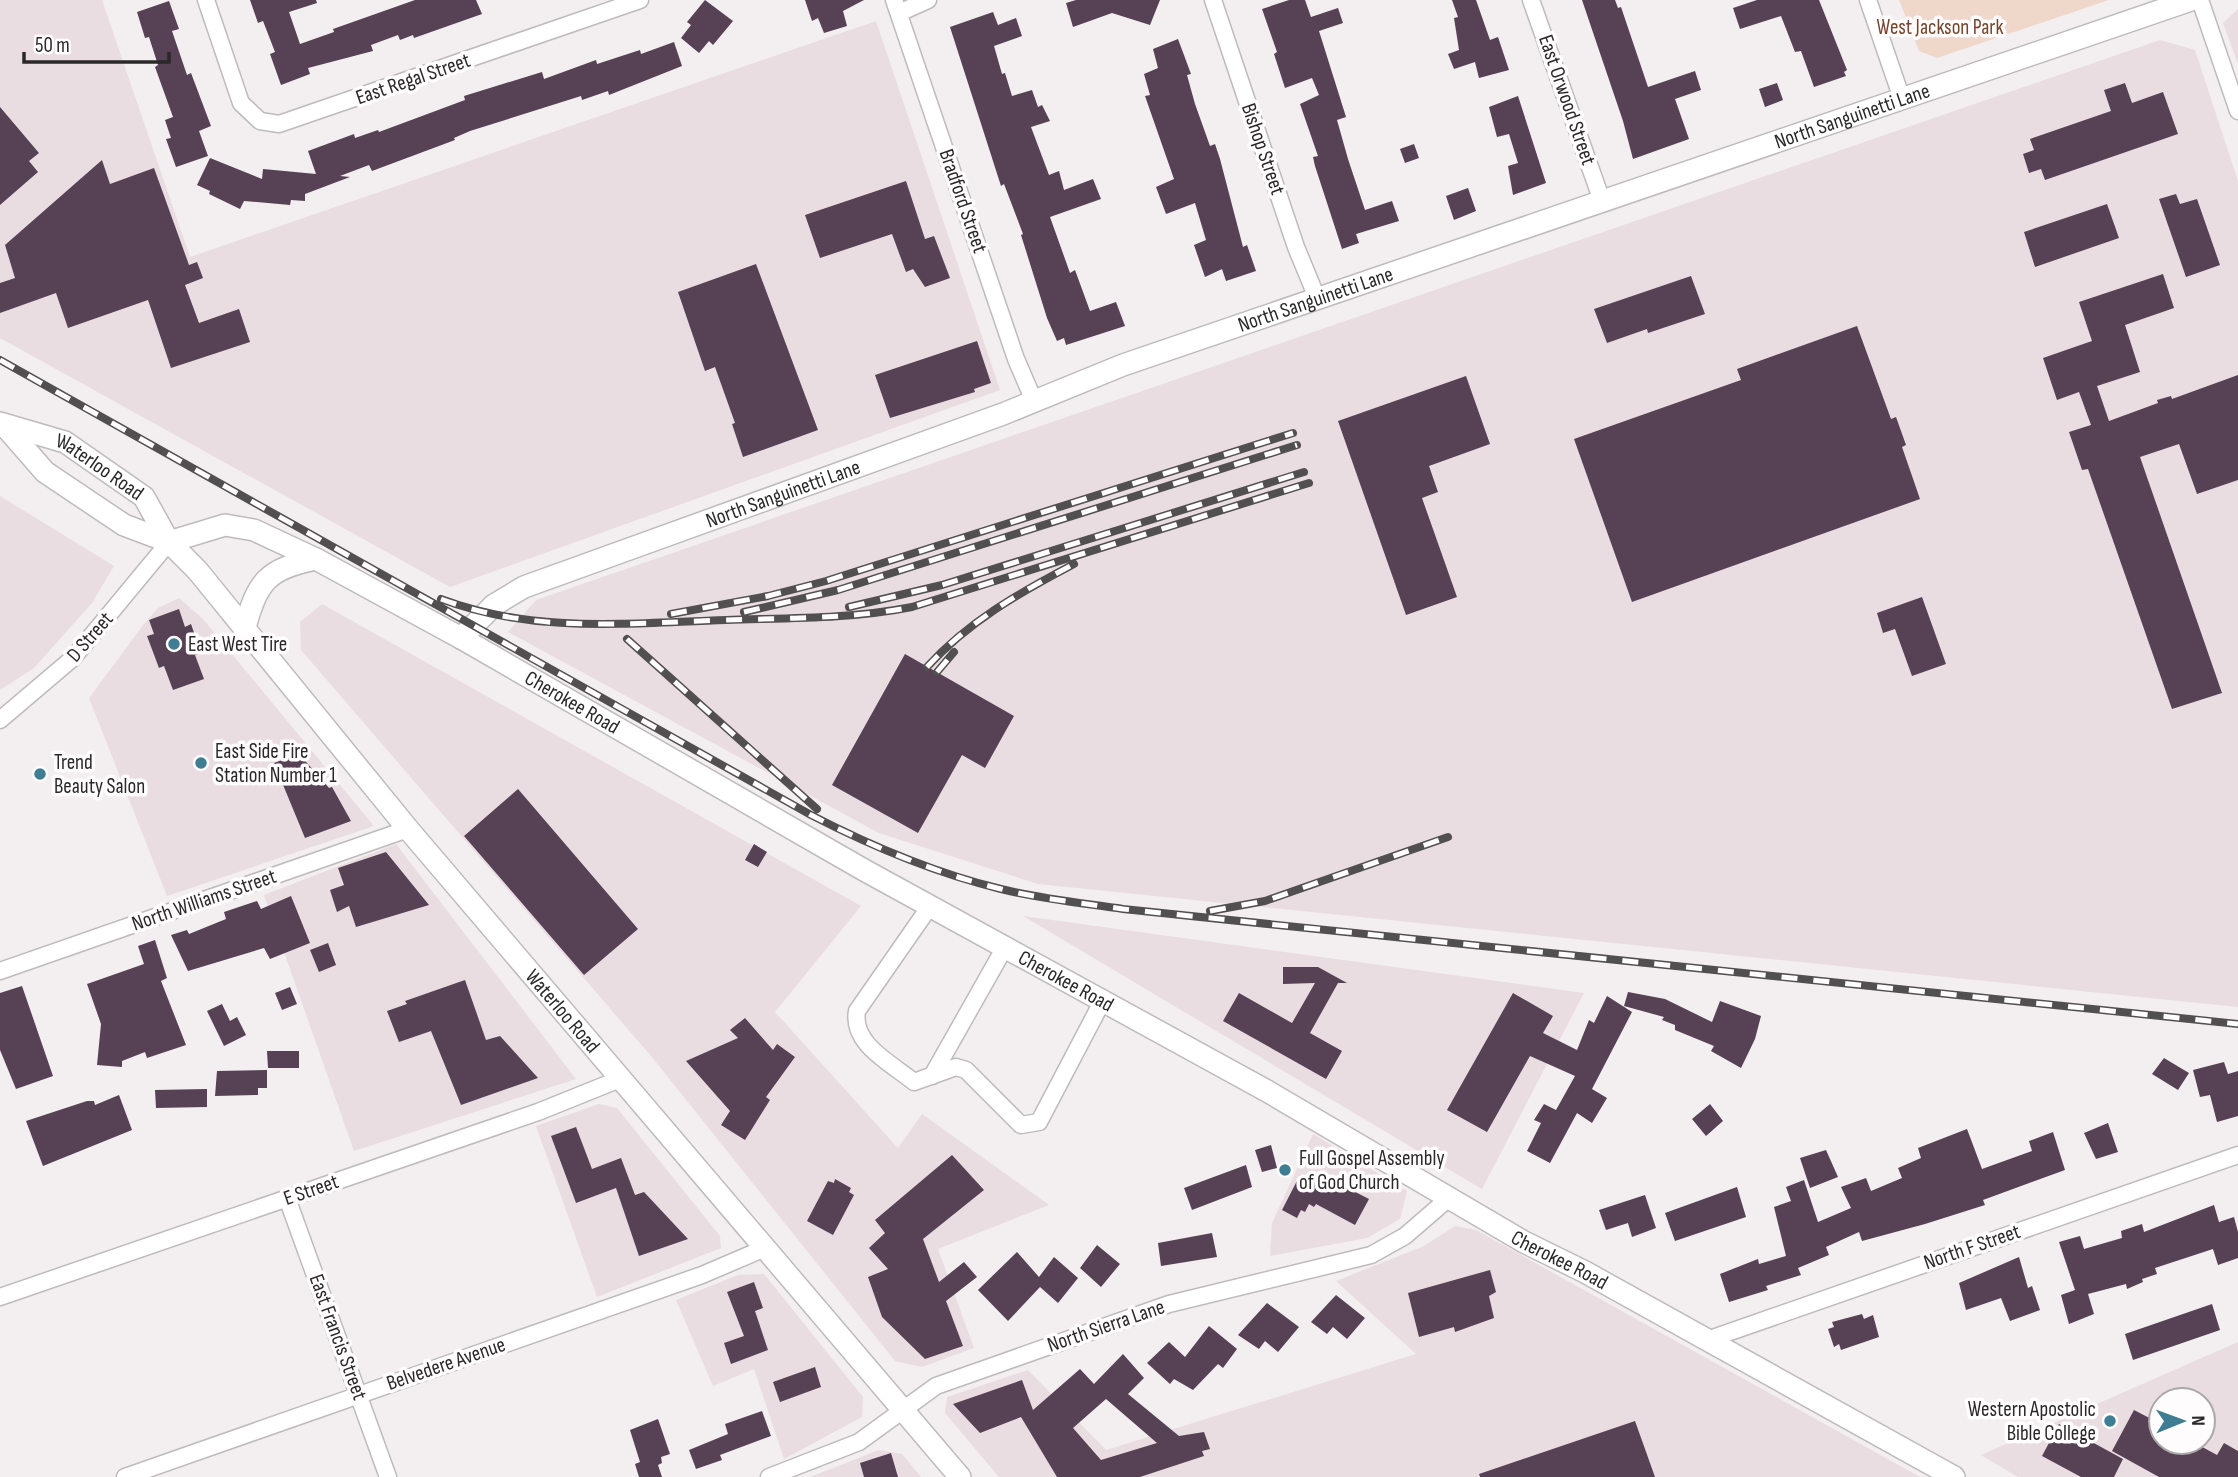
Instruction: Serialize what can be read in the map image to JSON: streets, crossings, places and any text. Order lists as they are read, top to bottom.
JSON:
{
  "streets": {
    "street": [
      "East Regal Street",
      "East Orwood Street",
      "North Sanguinetti Lane",
      "Bishop Street",
      "Bradford Street",
      "Waterloo Road",
      "D Street",
      "Cherokee Road",
      "North Williams Street",
      "E Street",
      "North F Street",
      "North Sierra Lane",
      "East Francis Street",
      "Belvedere Avenue"
    ]
  },
  "crossings": [
    ["East Orwood Street", "North Sanguinetti Lane"],
    ["North Sanguinetti Lane", "Bishop Street"],
    ["North Sanguinetti Lane", "Bradford Street"],
    ["North Sanguinetti Lane", "Cherokee Road"],
    ["Waterloo Road", "D Street"],
    ["Waterloo Road", "Cherokee Road"],
    ["Waterloo Road", "North Williams Street"],
    ["Waterloo Road", "E Street"],
    ["Waterloo Road", "North Sierra Lane"],
    ["Waterloo Road", "Belvedere Avenue"],
    ["D Street", "Cherokee Road"],
    ["Cherokee Road", "North F Street"],
    ["Cherokee Road", "North Sierra Lane"],
    ["E Street", "East Francis Street"],
    ["East Francis Street", "Belvedere Avenue"]
  ],
  "parks": ["West Jackson Park"],
  "places": [
    "East West Tire",
    "East Side Fire Station Number 1",
    "Trend Beauty Salon",
    "Full Gospel Assembly of God Church",
    "Western Apostolic Bible College"
  ],
  "scale_bar": "50 m",
  "north": "right"
}
